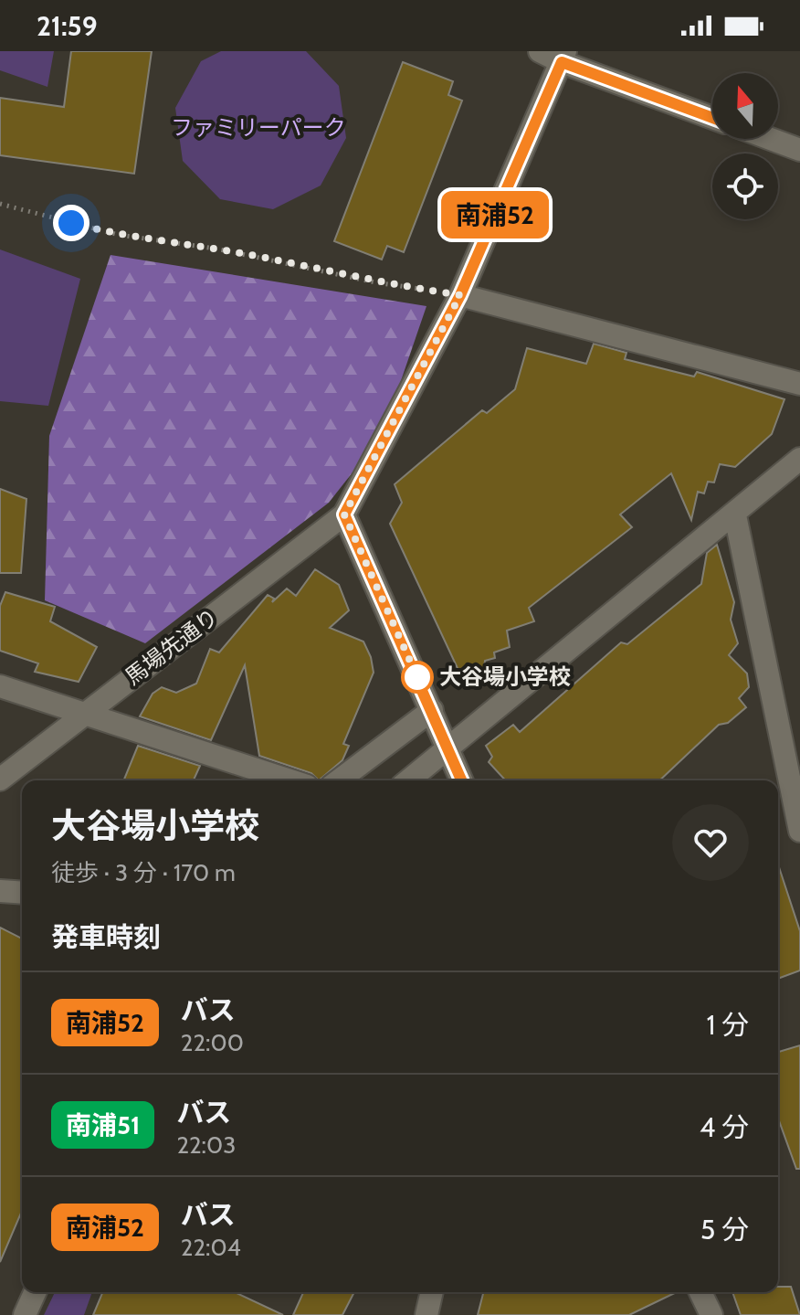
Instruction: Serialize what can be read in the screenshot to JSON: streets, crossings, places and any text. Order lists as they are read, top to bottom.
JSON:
{
  "streets": {
    "street": ["馬場先通り"]
  },
  "parks": ["ファミリーパーク"],
  "places": ["大谷場小学校"],
  "lines": ["bus line 南浦52"],
  "north": "top",
  "page": {
    "status": "21:59",
    "on_map": "南浦52",
    "heading": [
      ["大谷場小学校", "徒歩 · 3 分 · 170 m"],
      "発車時刻"
    ],
    "list": [
      {
        "mark": "南浦52",
        "name": "バス",
        "note": "22:00",
        "value": "1 分"
      },
      {
        "mark": "南浦51",
        "name": "バス",
        "note": "22:03",
        "value": "4 分"
      },
      {
        "mark": "南浦52",
        "name": "バス",
        "note": "22:04",
        "value": "5 分"
      }
    ]
  }
}
